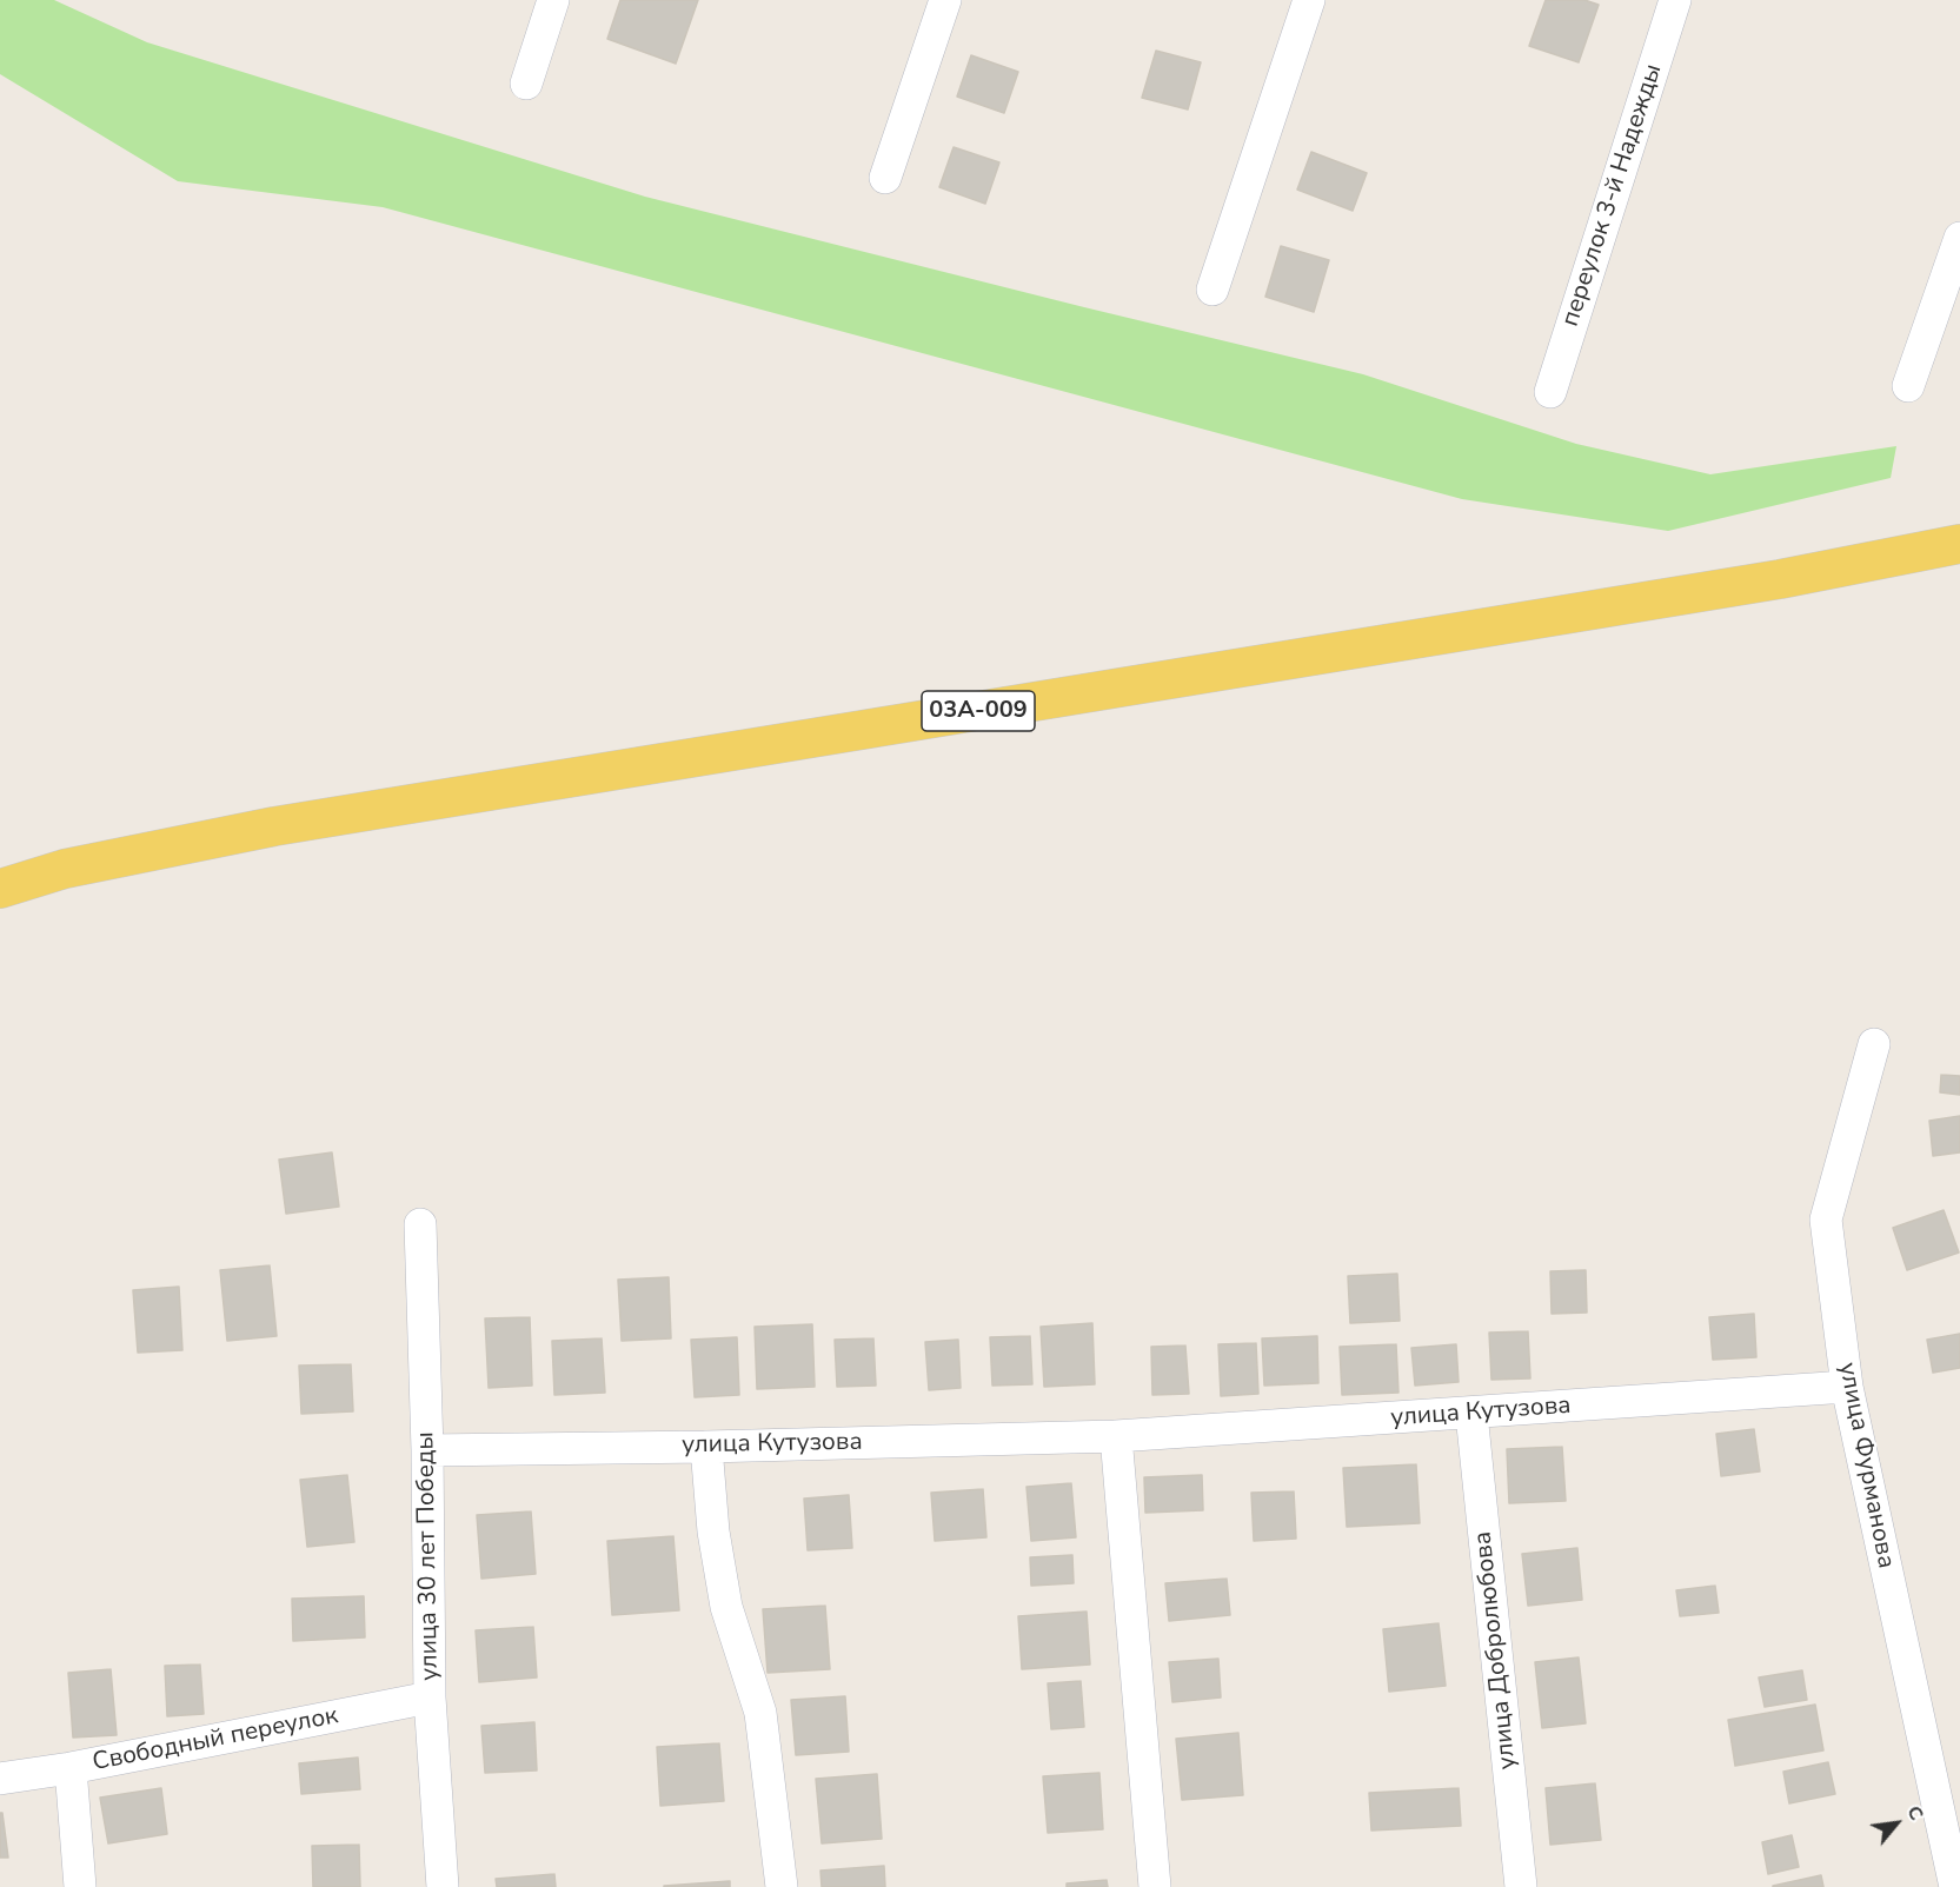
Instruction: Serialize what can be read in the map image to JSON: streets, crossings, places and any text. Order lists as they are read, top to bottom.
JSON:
{
  "streets": {
    "main road": ["03А-009"],
    "street": [
      "переулок 3-й Надежды",
      "улица Кутузова",
      "улица Фурманова",
      "улица 30 лет Победы",
      "улица Добролюбова",
      "Свободный переулок"
    ]
  },
  "crossings": [
    ["улица Кутузова", "улица Фурманова"],
    ["улица Кутузова", "улица 30 лет Победы"],
    ["улица Кутузова", "улица Добролюбова"],
    ["улица 30 лет Победы", "Свободный переулок"]
  ],
  "north": "top right"
}
